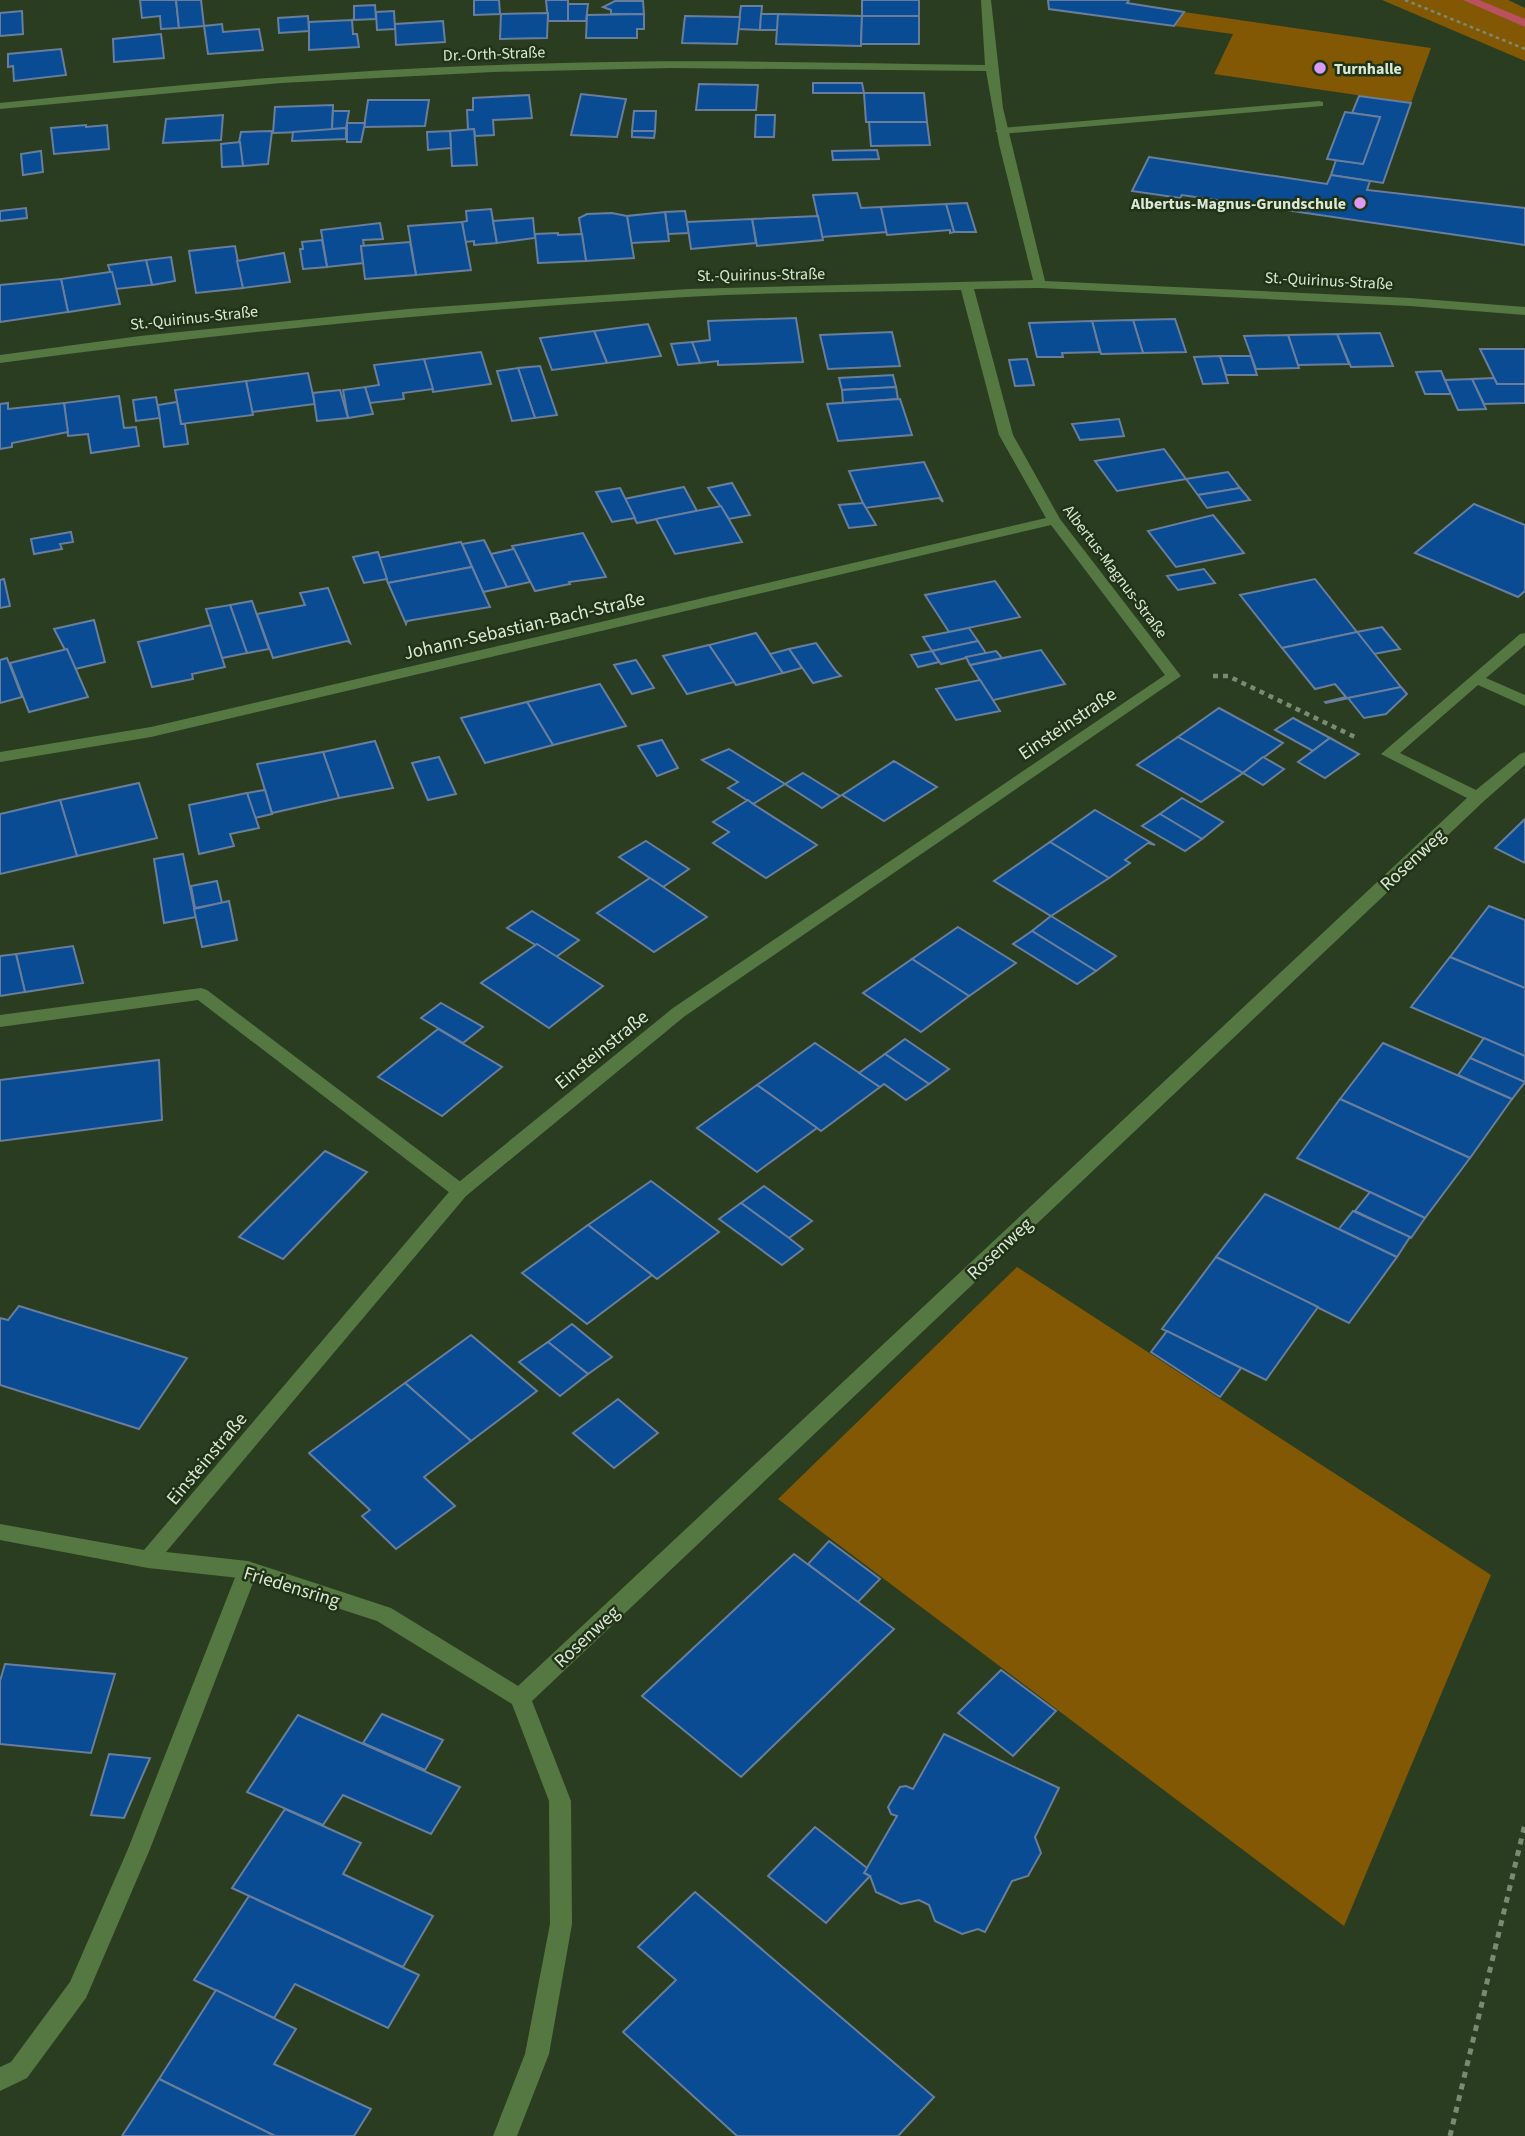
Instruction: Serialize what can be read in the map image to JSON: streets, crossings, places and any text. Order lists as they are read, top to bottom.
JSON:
{
  "streets": {
    "street": [
      "Dr.-Orth-Straße",
      "St.-Quirinus-Straße",
      "Albertus-Magnus-Straße",
      "Johann-Sebastian-Bach-Straße",
      "Einsteinstraße",
      "Rosenweg",
      "Friedensring"
    ]
  },
  "crossings": [
    ["St.-Quirinus-Straße", "Albertus-Magnus-Straße"],
    ["Albertus-Magnus-Straße", "Johann-Sebastian-Bach-Straße"],
    ["Albertus-Magnus-Straße", "Einsteinstraße"],
    ["Einsteinstraße", "Friedensring"],
    ["Rosenweg", "Friedensring"]
  ],
  "places": ["Turnhalle", "Albertus-Magnus-Grundschule"]
}
